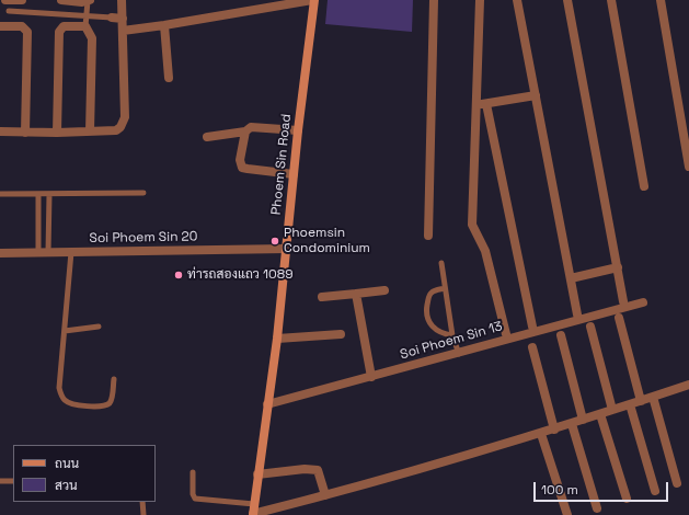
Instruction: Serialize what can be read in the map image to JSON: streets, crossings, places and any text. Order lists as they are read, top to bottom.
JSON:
{
  "streets": {
    "street": ["Phoem Sin Road", "Soi Phoem Sin 20", "Soi Phoem Sin 13"]
  },
  "crossings": [
    ["Phoem Sin Road", "Soi Phoem Sin 20"],
    ["Phoem Sin Road", "Soi Phoem Sin 13"]
  ],
  "places": ["Phoemsin Condominium", "ท่ารถสองแถว 1089"],
  "legend": ["ถนน", "สวน"],
  "scale_bar": "100 m"
}
